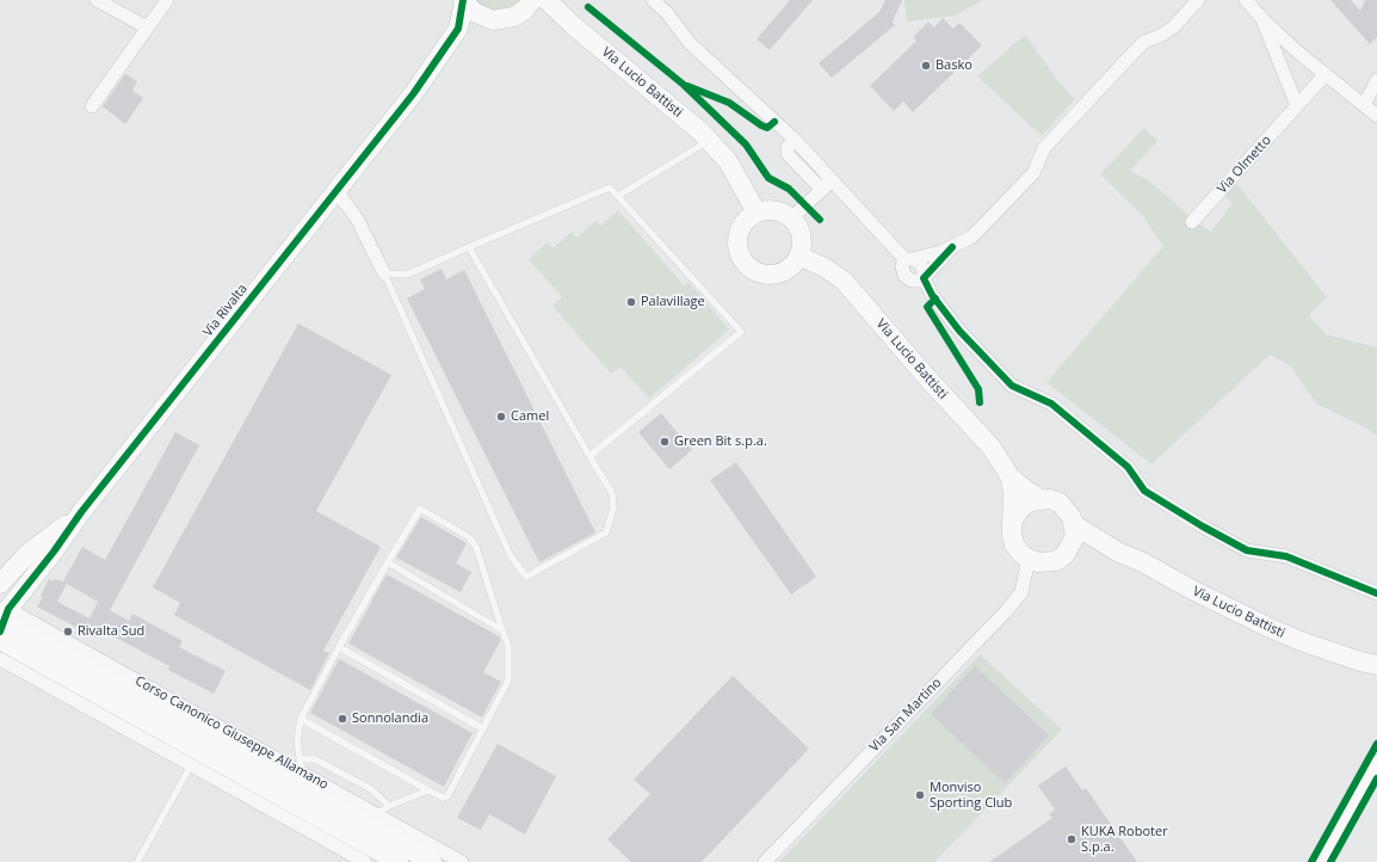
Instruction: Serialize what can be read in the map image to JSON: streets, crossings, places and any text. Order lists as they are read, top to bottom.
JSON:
{
  "streets": {
    "street": [
      "Via Lucio Battisti",
      "Via Olmetto",
      "Via Rivalta",
      "Via San Martino",
      "Corso Canonico Giuseppe Allamano"
    ]
  },
  "crossings": [
    ["Via Lucio Battisti", "Via San Martino"],
    ["Via Rivalta", "Corso Canonico Giuseppe Allamano"]
  ],
  "places": [
    "Basko",
    "Palavillage",
    "Camel",
    "Green Bit s.p.a.",
    "Rivalta Sud",
    "Sonnolandia",
    "Monviso Sporting Club",
    "KUKA Roboter S.p.a."
  ]
}
